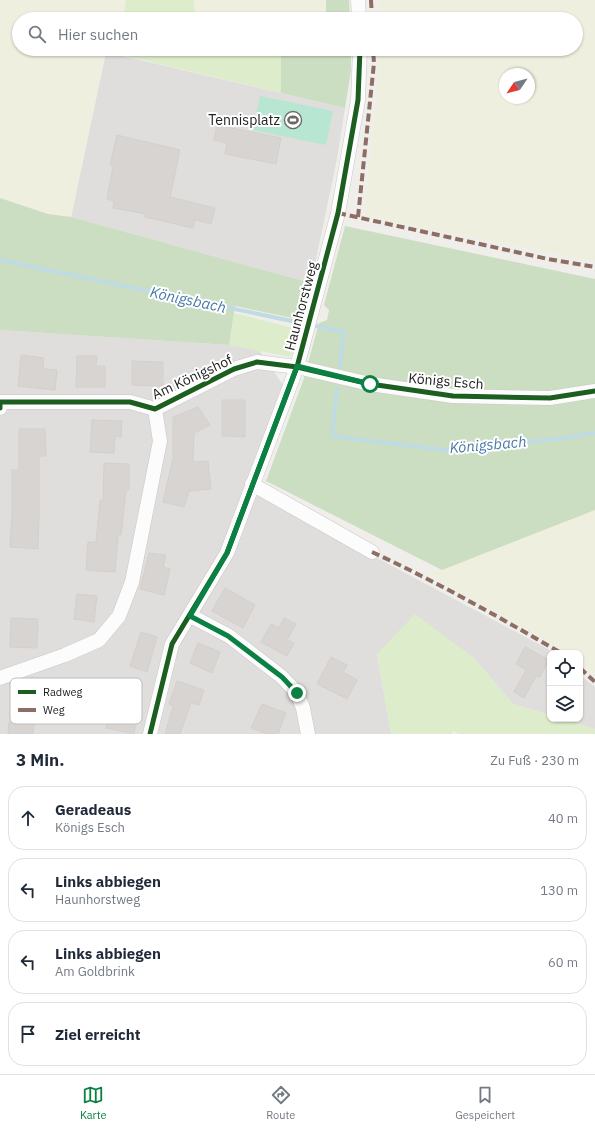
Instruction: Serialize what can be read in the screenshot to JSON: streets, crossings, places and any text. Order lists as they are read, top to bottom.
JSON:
{
  "streets": {
    "street": ["Haunhorstweg", "Am Königshof", "Königs Esch"]
  },
  "crossings": [
    ["Haunhorstweg", "Am Königshof"],
    ["Haunhorstweg", "Königs Esch"],
    ["Am Königshof", "Königs Esch"]
  ],
  "water": ["Königsbach"],
  "places": {
    "sports": ["Tennisplatz"]
  },
  "legend": ["Radweg", "Weg"],
  "north": "bottom left",
  "page": {
    "search": "Hier suchen",
    "heading": ["3 Min.", "Zu Fuß · 230 m"],
    "list": [
      ["Geradeaus", "Königs Esch", "40 m"],
      ["Links abbiegen", "Haunhorstweg", "130 m"],
      ["Links abbiegen", "Am Goldbrink", "60 m"],
      "Ziel erreicht"
    ],
    "nav": ["Karte", "Route", "Gespeichert"]
  }
}
